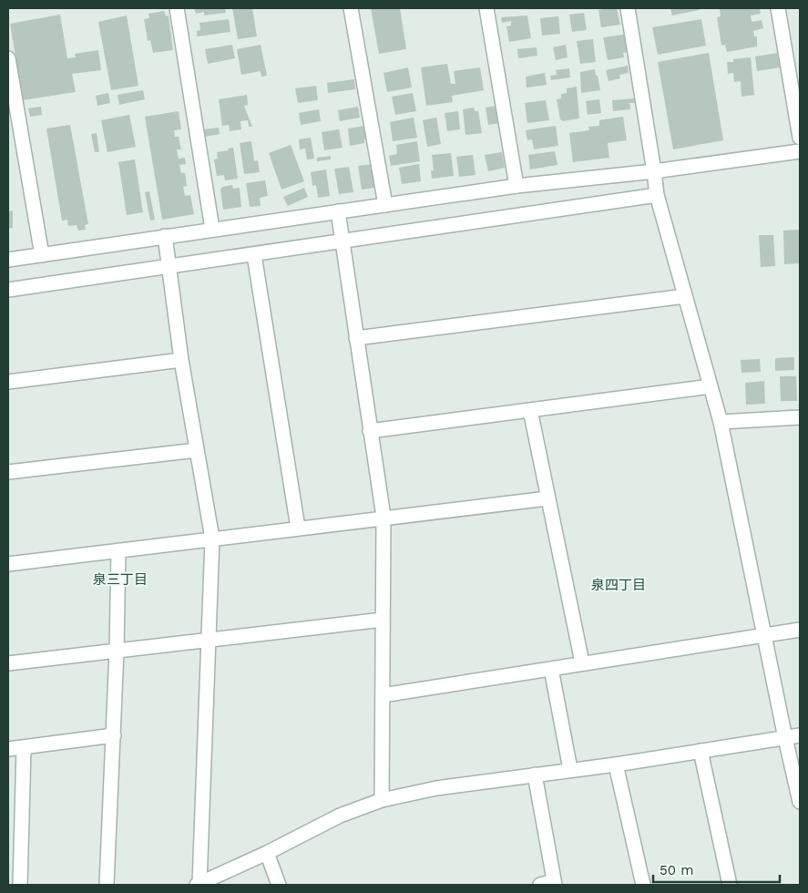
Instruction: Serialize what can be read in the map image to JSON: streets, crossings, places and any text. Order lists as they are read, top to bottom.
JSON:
{
  "districts": ["泉三丁目", "泉四丁目"],
  "scale_bar": "50 m"
}
